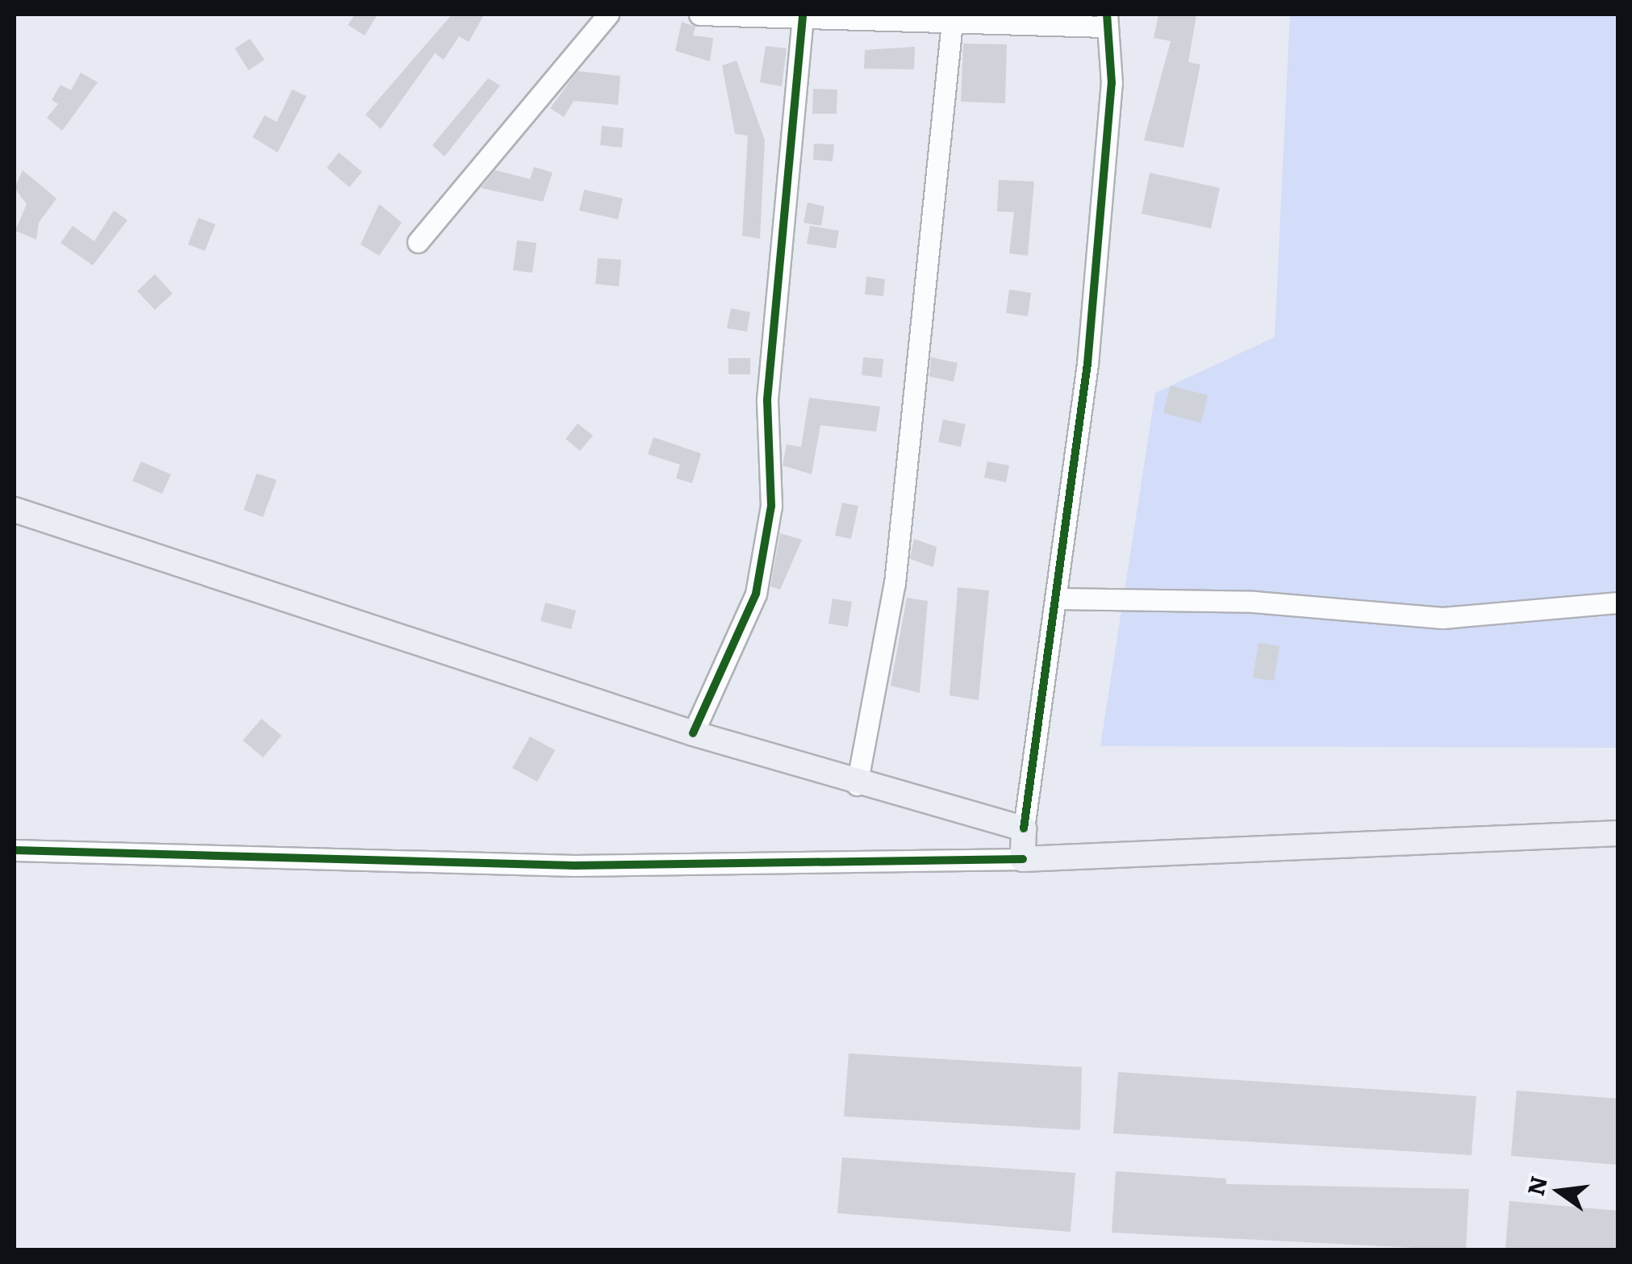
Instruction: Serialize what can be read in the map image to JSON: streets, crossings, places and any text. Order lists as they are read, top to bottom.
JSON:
{
  "north": "left"
}
